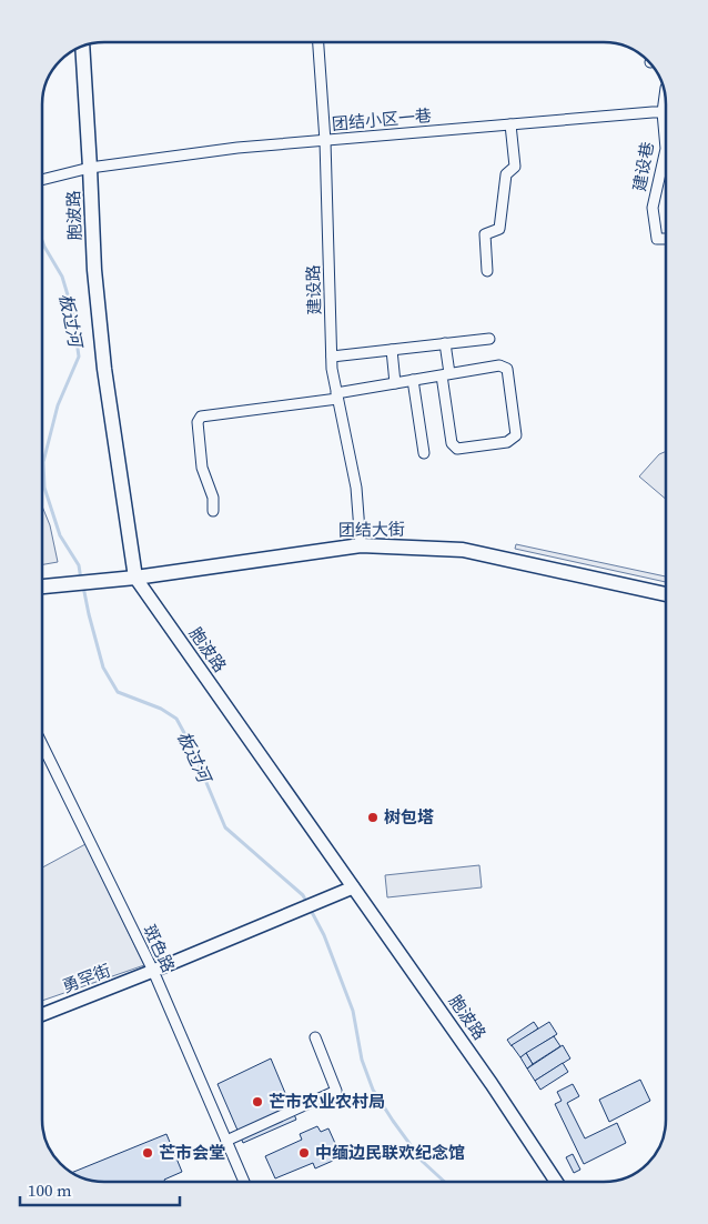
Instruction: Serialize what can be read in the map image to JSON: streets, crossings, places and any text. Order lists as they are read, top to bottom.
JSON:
{
  "streets": {
    "main road": ["胞波路", "团结大街"],
    "street": [
      "团结小区一巷",
      "建设巷",
      "建设路",
      "斑色路",
      "勇罕街"
    ]
  },
  "crossings": [
    ["团结小区一巷", "建设巷"],
    ["团结小区一巷", "胞波路"],
    ["团结小区一巷", "建设路"],
    ["胞波路", "团结大街"],
    ["胞波路", "勇罕街"],
    ["建设路", "团结大街"],
    ["斑色路", "勇罕街"]
  ],
  "water": ["板过河"],
  "places": [
    "树包塔",
    "芒市农业农村局",
    "芒市会堂",
    "中缅边民联欢纪念馆"
  ],
  "scale_bar": "100 m"
}
